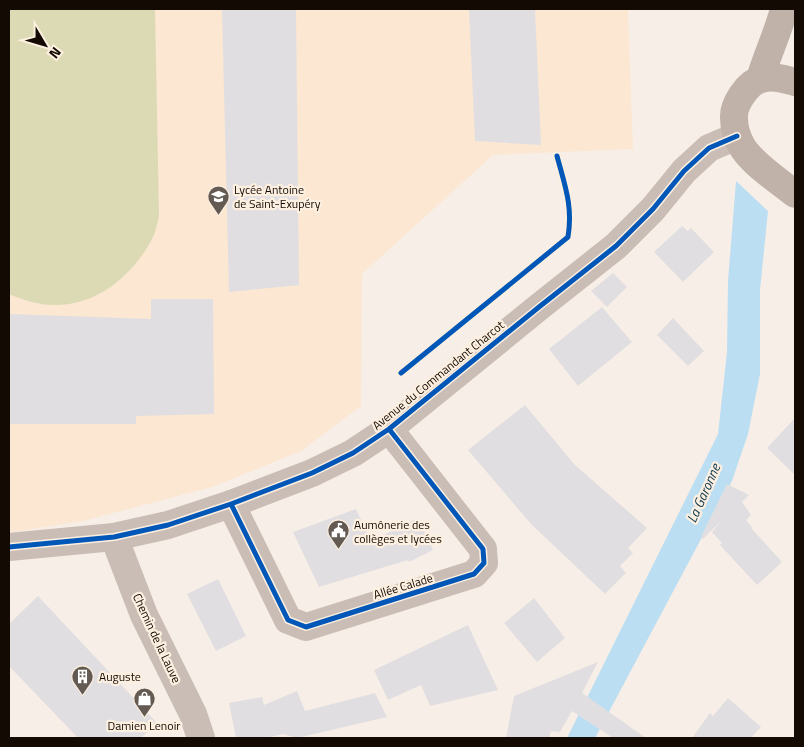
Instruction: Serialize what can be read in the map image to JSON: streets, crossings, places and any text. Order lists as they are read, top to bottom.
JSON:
{
  "streets": {
    "street": ["Avenue du Commandant Charcot", "Allée Calade", "Chemin de la Lauve"]
  },
  "crossings": [
    ["Avenue du Commandant Charcot", "Allée Calade"],
    ["Avenue du Commandant Charcot", "Chemin de la Lauve"]
  ],
  "water": ["La Garonne"],
  "places": {
    "school or university": ["Lycée Antoine de Saint-Exupéry"],
    "public building": ["Aumônerie des collèges et lycées"],
    "building": ["Auguste"],
    "shop": ["Damien Lenoir"]
  },
  "north": "bottom right"
}
